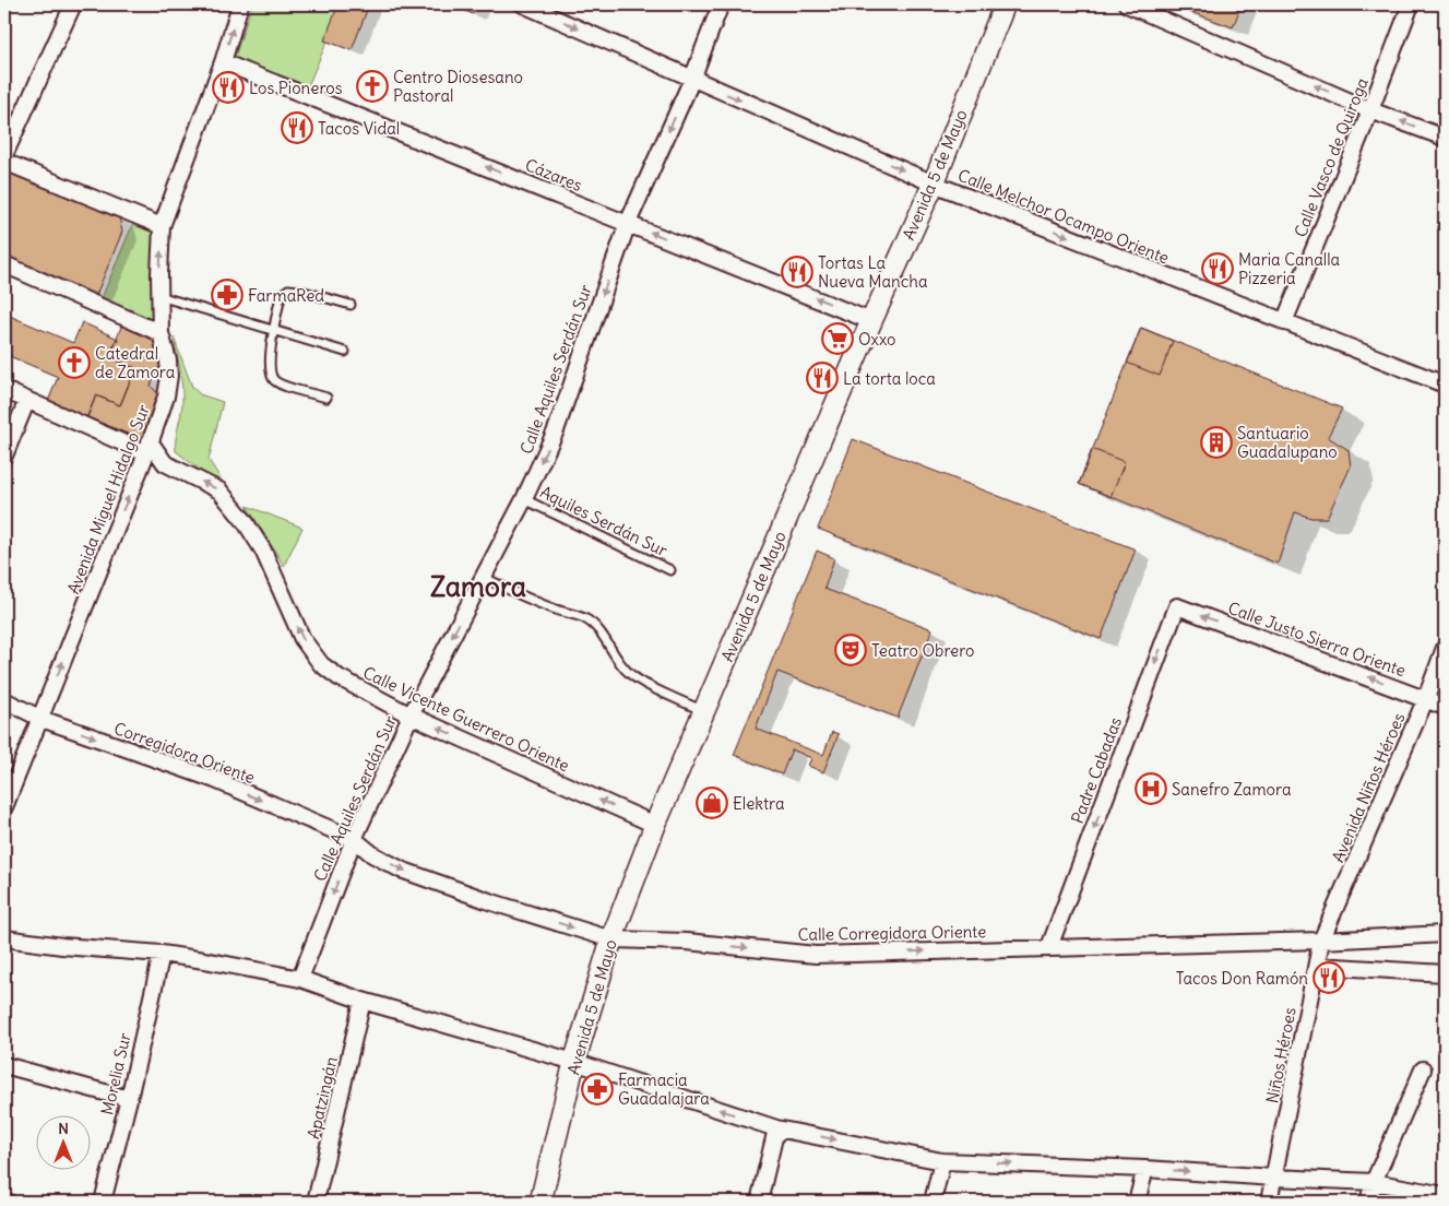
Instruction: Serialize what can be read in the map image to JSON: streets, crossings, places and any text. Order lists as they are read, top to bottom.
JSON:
{
  "streets": {
    "street": [
      "Calle Vasco de Quiroga",
      "Cázares",
      "Avenida 5 de Mayo",
      "Calle Melchor Ocampo Oriente",
      "Calle Aquiles Serdán Sur",
      "Avenida Miguel Hidalgo Sur",
      "Calle Justo Sierra Oriente",
      "Calle Vicente Guerrero Oriente",
      "Corregidora Oriente",
      "Padre Cabadas",
      "Avenida Niños Héroes",
      "Calle Corregidora Oriente",
      "Niños Héroes",
      "Morelia Sur",
      "Apatzingán"
    ],
    "lane": ["Aquiles Serdán Sur"]
  },
  "crossings": [
    ["Calle Vasco de Quiroga", "Calle Melchor Ocampo Oriente"],
    ["Cázares", "Avenida 5 de Mayo"],
    ["Cázares", "Calle Aquiles Serdán Sur"],
    ["Cázares", "Avenida Miguel Hidalgo Sur"],
    ["Avenida 5 de Mayo", "Calle Melchor Ocampo Oriente"],
    ["Avenida 5 de Mayo", "Calle Vicente Guerrero Oriente"],
    ["Avenida 5 de Mayo", "Calle Corregidora Oriente"],
    ["Calle Melchor Ocampo Oriente", "Calle Aquiles Serdán Sur"],
    ["Calle Aquiles Serdán Sur", "Aquiles Serdán Sur"],
    ["Calle Aquiles Serdán Sur", "Calle Vicente Guerrero Oriente"],
    ["Calle Aquiles Serdán Sur", "Corregidora Oriente"],
    ["Calle Aquiles Serdán Sur", "Calle Corregidora Oriente"],
    ["Avenida Miguel Hidalgo Sur", "Calle Vicente Guerrero Oriente"],
    ["Avenida Miguel Hidalgo Sur", "Corregidora Oriente"],
    ["Calle Justo Sierra Oriente", "Padre Cabadas"],
    ["Calle Justo Sierra Oriente", "Avenida Niños Héroes"],
    ["Corregidora Oriente", "Calle Corregidora Oriente"],
    ["Padre Cabadas", "Calle Corregidora Oriente"],
    ["Avenida Niños Héroes", "Calle Corregidora Oriente"],
    ["Avenida Niños Héroes", "Niños Héroes"],
    ["Calle Corregidora Oriente", "Niños Héroes"]
  ],
  "one_way": [
    "Cázares",
    "Calle Melchor Ocampo Oriente",
    "Calle Aquiles Serdán Sur",
    "Avenida Miguel Hidalgo Sur",
    "Calle Justo Sierra Oriente",
    "Calle Vicente Guerrero Oriente",
    "Corregidora Oriente",
    "Padre Cabadas"
  ],
  "districts": ["Zamora"],
  "places": {
    "church": ["Centro Diosesano Pastoral", "Catedral de Zamora"],
    "restaurant": [
      "Los Pioneros",
      "Tacos Vidal",
      "Maria Canalla Pizzeria",
      "Tortas La Nueva Mancha",
      "La torta loca",
      "Tacos Don Ramón"
    ],
    "pharmacy": ["FarmaRed", "Farmacia Guadalajara"],
    "supermarket": ["Oxxo"],
    "building": ["Santuario Guadalupano"],
    "theatre": ["Teatro Obrero"],
    "hospital": ["Sanefro Zamora"],
    "shop": ["Elektra"]
  },
  "north": "top"
}
